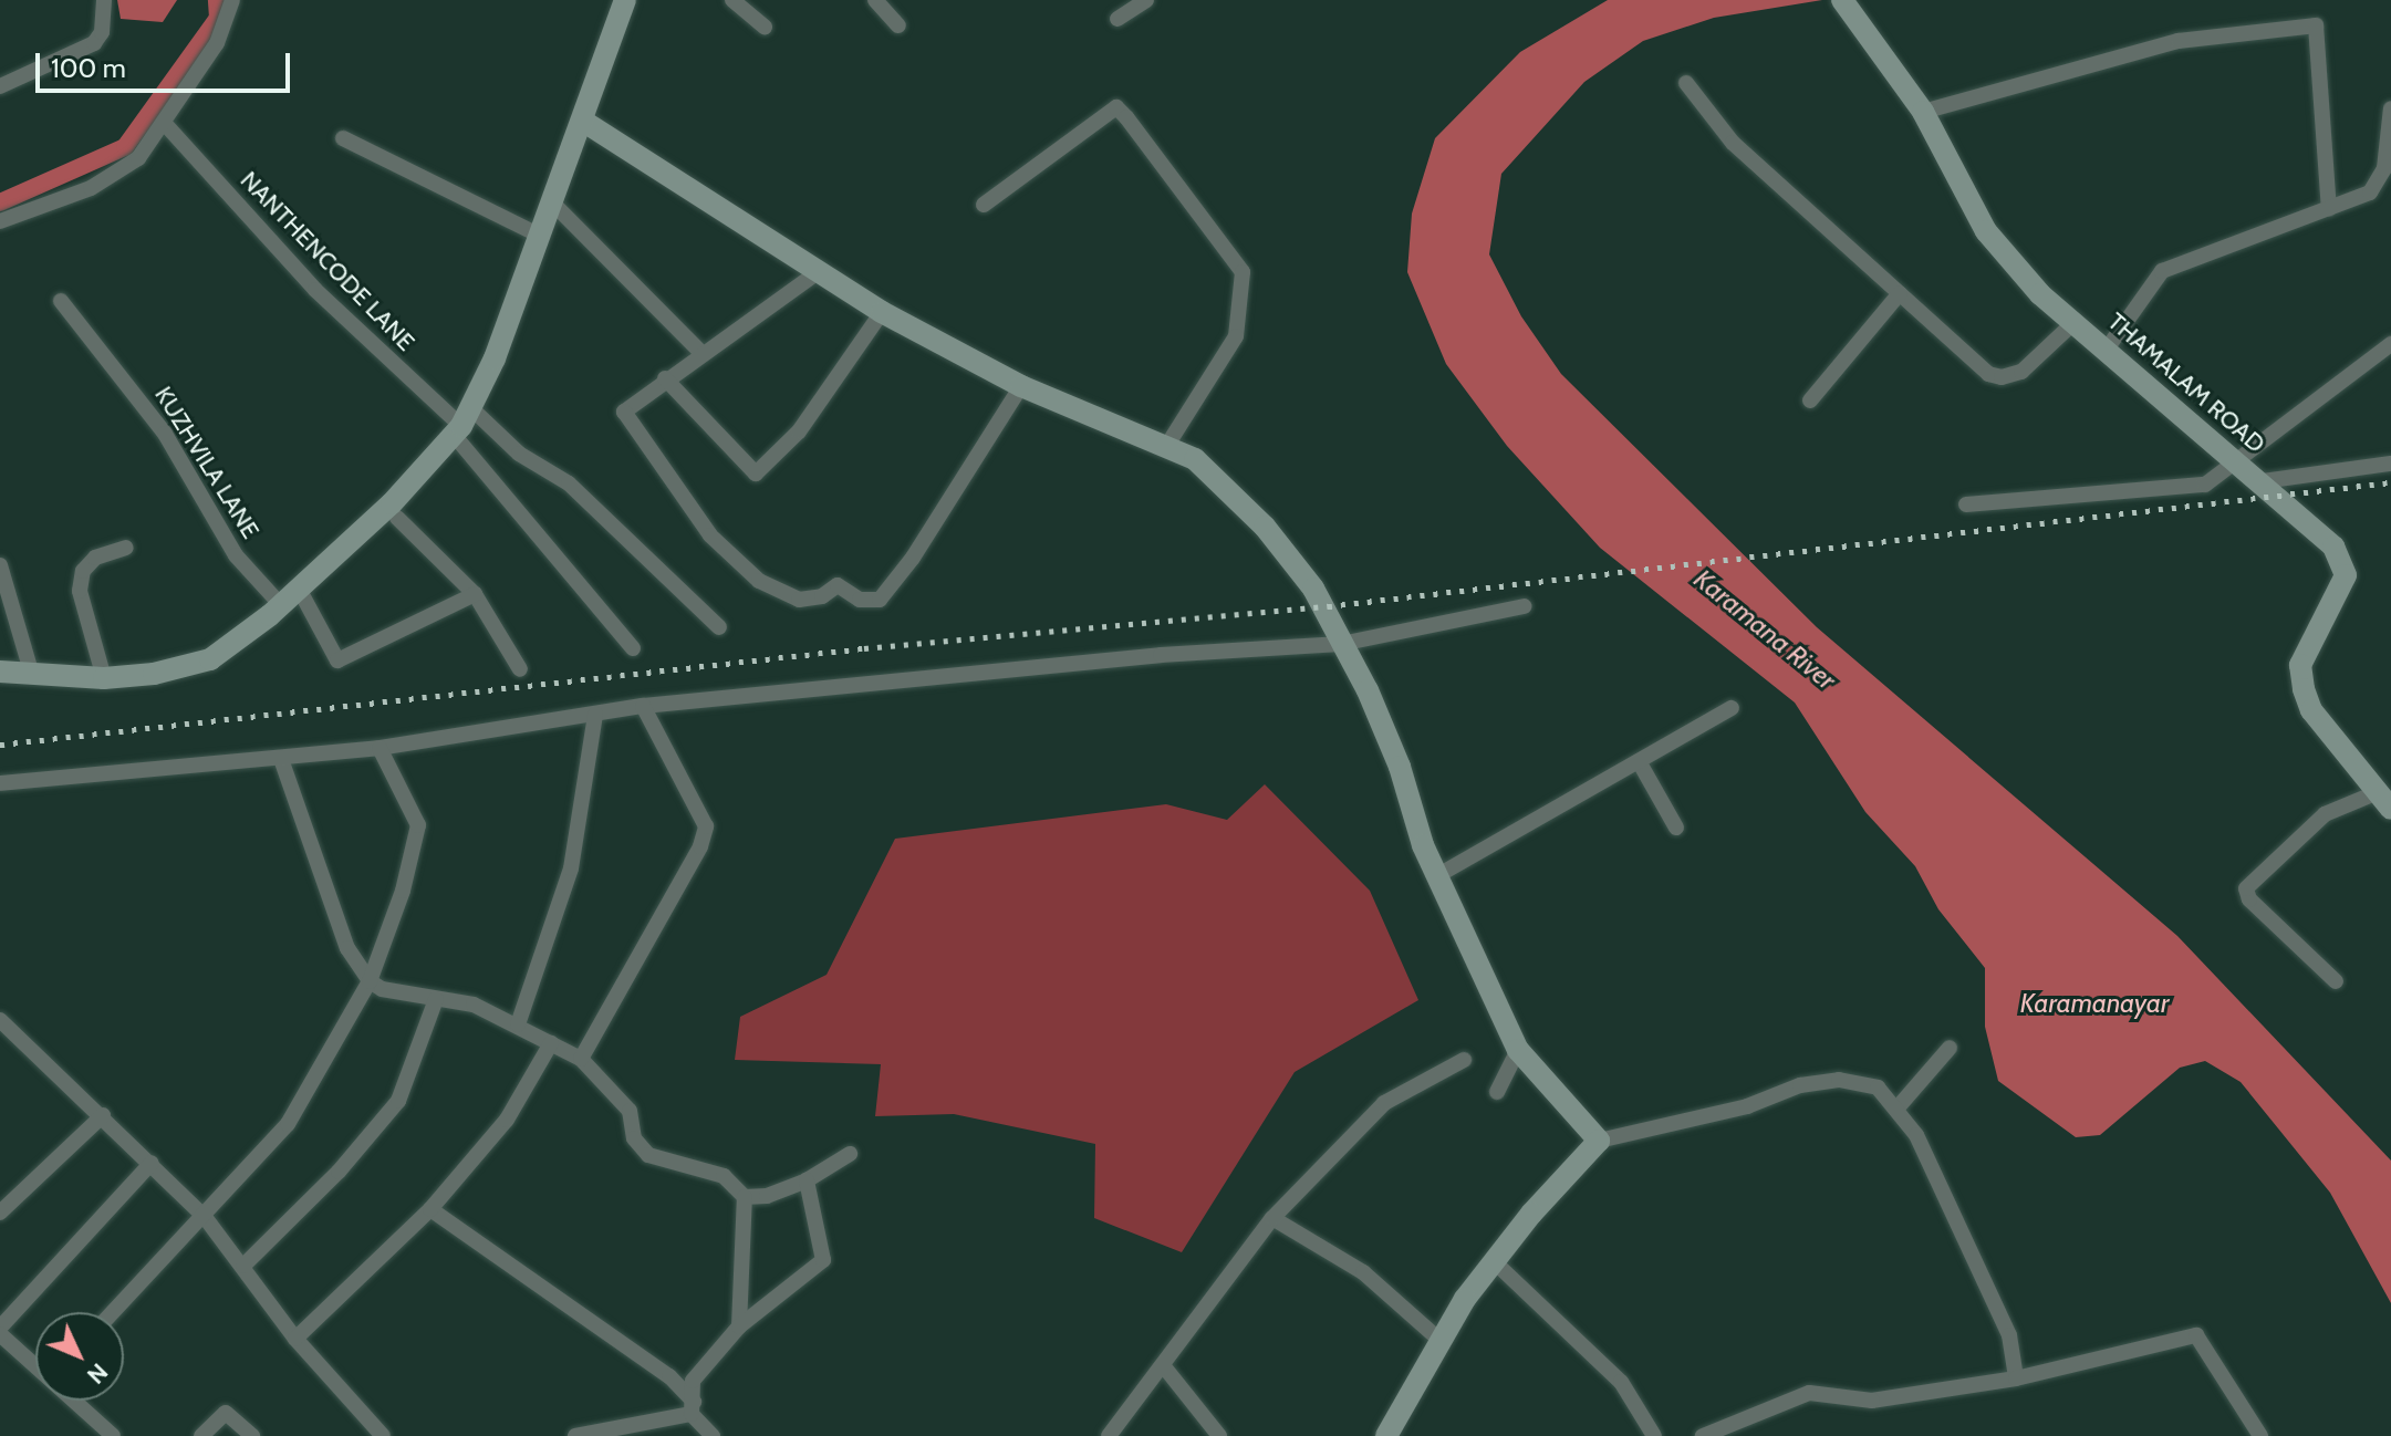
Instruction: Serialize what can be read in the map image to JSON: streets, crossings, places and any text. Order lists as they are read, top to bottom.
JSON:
{
  "streets": {
    "street": ["NANTHENCODE LANE", "THAMALAM ROAD", "KUZHVILA LANE"]
  },
  "water": ["Karamana River", "Karamanayar"],
  "scale_bar": "100 m",
  "north": "bottom right"
}
